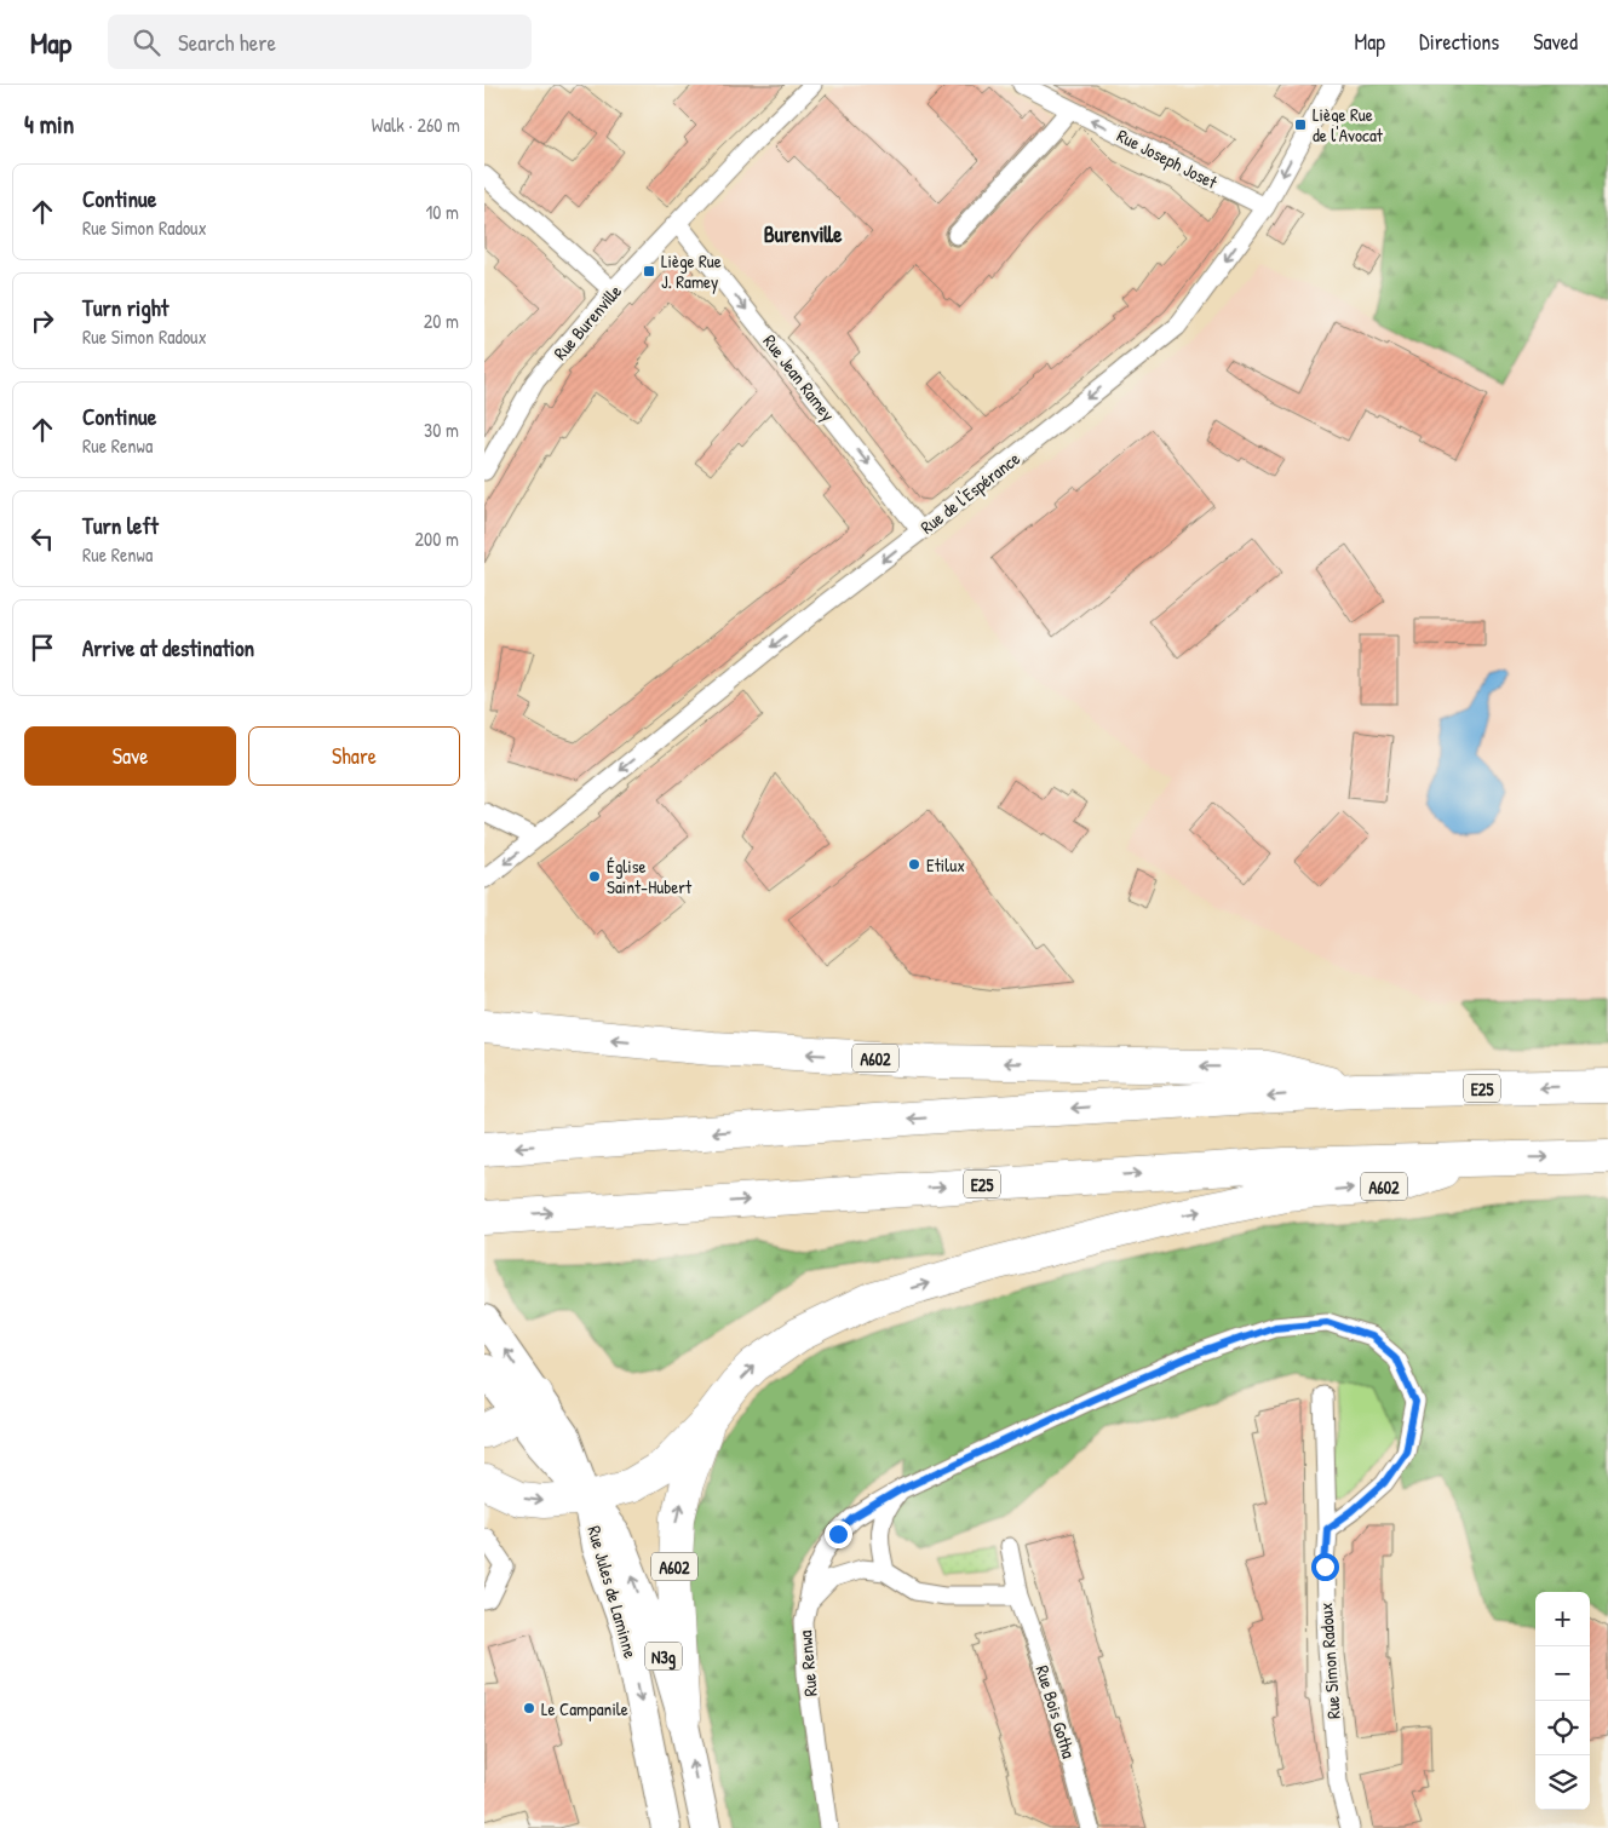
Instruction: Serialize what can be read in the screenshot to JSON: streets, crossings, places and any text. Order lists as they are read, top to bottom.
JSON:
{
  "streets": {
    "highway": ["A602", "E25"],
    "main road": ["Rue Jules de Laminne", "N3g"],
    "street": [
      "Rue Joseph Joset",
      "Rue Burenville",
      "Rue Jean Ramey",
      "Rue de l'Espérance",
      "Rue Simon Radoux",
      "Rue Renwa",
      "Rue Bois Gotha"
    ]
  },
  "crossings": [
    ["Rue Joseph Joset", "Rue de l'Espérance"],
    ["Rue Burenville", "Rue Jean Ramey"],
    ["Rue Jean Ramey", "Rue de l'Espérance"],
    ["A602", "E25"],
    ["A602", "Rue Jules de Laminne"],
    ["Rue Simon Radoux", "Rue Renwa"]
  ],
  "one_way": ["Rue Joseph Joset", "Rue Jean Ramey", "Rue de l'Espérance"],
  "districts": ["Burenville"],
  "places": {
    "transit": ["Liège Rue de l'Avocat", "Liège Rue J. Ramey"],
    "other": ["Etilux", "Église Saint-Hubert", "Le Campanile"]
  },
  "page": {
    "header": "Map",
    "search": "Search here",
    "nav": ["Map", "Directions", "Saved"],
    "heading": ["4 min", "Walk · 260 m"],
    "list": [
      ["Continue", "Rue Simon Radoux", "10 m"],
      ["Turn right", "Rue Simon Radoux", "20 m"],
      ["Continue", "Rue Renwa", "30 m"],
      ["Turn left", "Rue Renwa", "200 m"],
      "Arrive at destination"
    ],
    "buttons": ["Save", "Share"],
    "map_buttons": ["+", "−"]
  }
}
